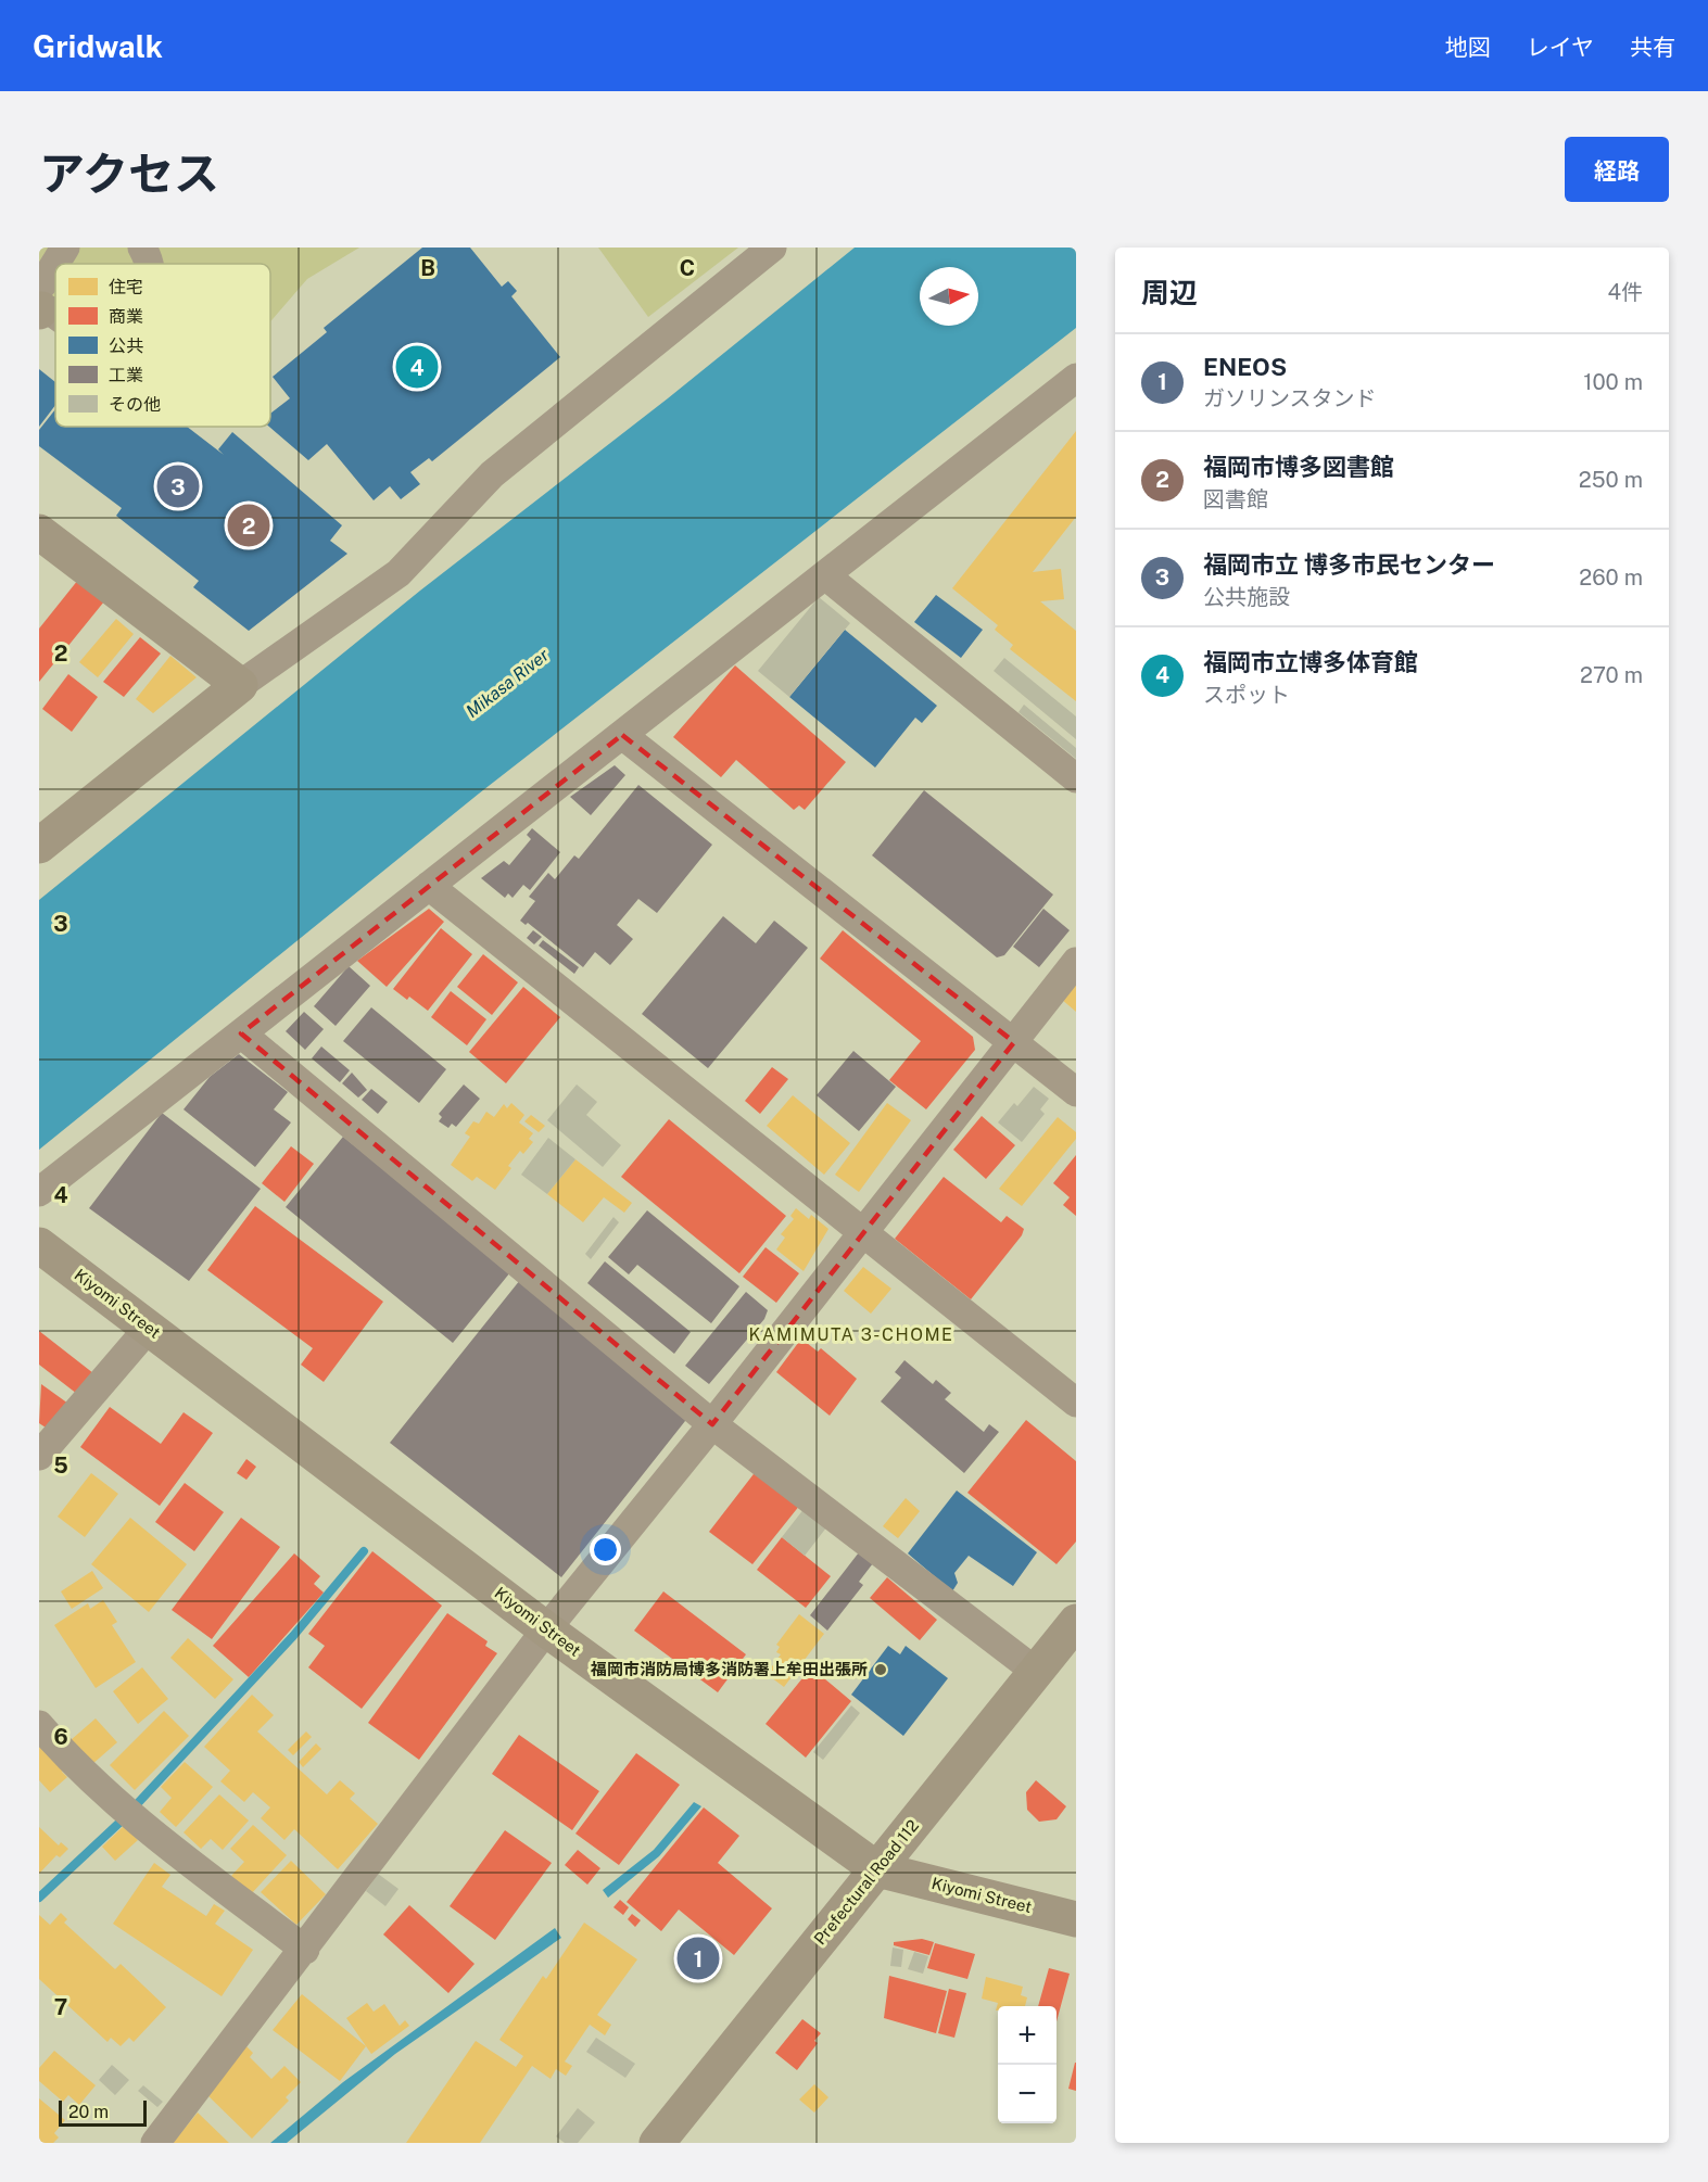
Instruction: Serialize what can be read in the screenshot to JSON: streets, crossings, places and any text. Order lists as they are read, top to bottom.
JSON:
{
  "streets": {
    "street": ["Kiyomi Street", "Prefectural Road 112"]
  },
  "crossings": [
    ["Kiyomi Street", "Prefectural Road 112"]
  ],
  "districts": ["KAMIMUTA 3-CHOME"],
  "water": ["Mikasa River"],
  "places": ["福岡市消防局博多消防署上牟田出張所"],
  "legend": [
    "住宅",
    "商業",
    "公共",
    "工業",
    "その他"
  ],
  "scale_bar": "20 m",
  "north": "right",
  "page": {
    "header": "Gridwalk",
    "nav": ["地図", "レイヤ", "共有"],
    "title": "アクセス",
    "buttons": "経路",
    "heading": ["周辺", "4件"],
    "list": [
      {
        "mark": "1",
        "name": "ENEOS",
        "note": "ガソリンスタンド",
        "value": "100 m"
      },
      {
        "mark": "2",
        "name": "福岡市博多図書館",
        "note": "図書館",
        "value": "250 m"
      },
      {
        "mark": "3",
        "name": "福岡市立 博多市民センター",
        "note": "公共施設",
        "value": "260 m"
      },
      {
        "mark": "4",
        "name": "福岡市立博多体育館",
        "note": "スポット",
        "value": "270 m"
      }
    ],
    "pins": [
      "4",
      "3",
      "2",
      "1"
    ],
    "map_buttons": ["+", "−"],
    "scale": "20 m"
  },
  "grid": {
    "columns": ["B", "C"],
    "rows": [
      "2",
      "3",
      "4",
      "5",
      "6",
      "7"
    ]
  }
}
